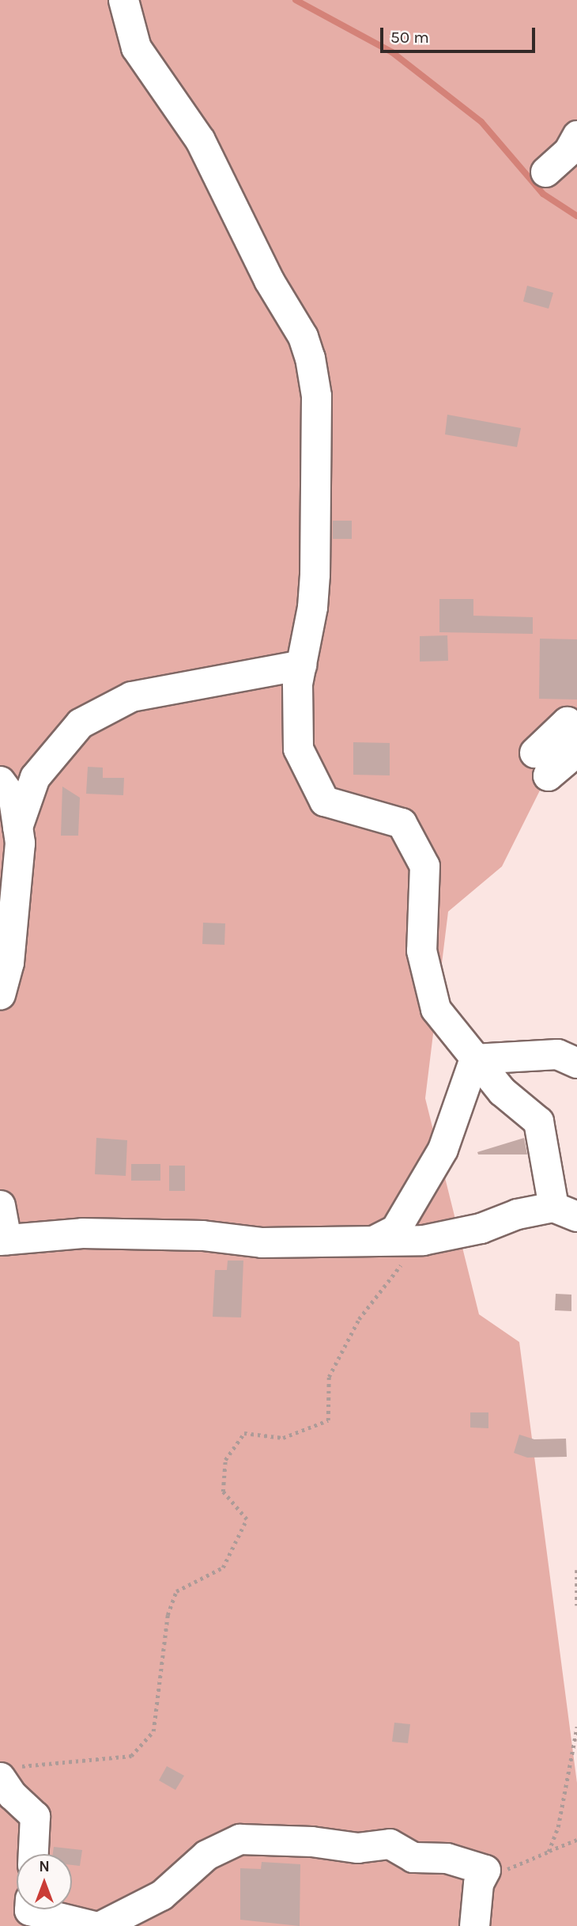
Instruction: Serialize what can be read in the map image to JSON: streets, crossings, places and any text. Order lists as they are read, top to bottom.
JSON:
{
  "scale_bar": "50 m",
  "north": "top"
}
